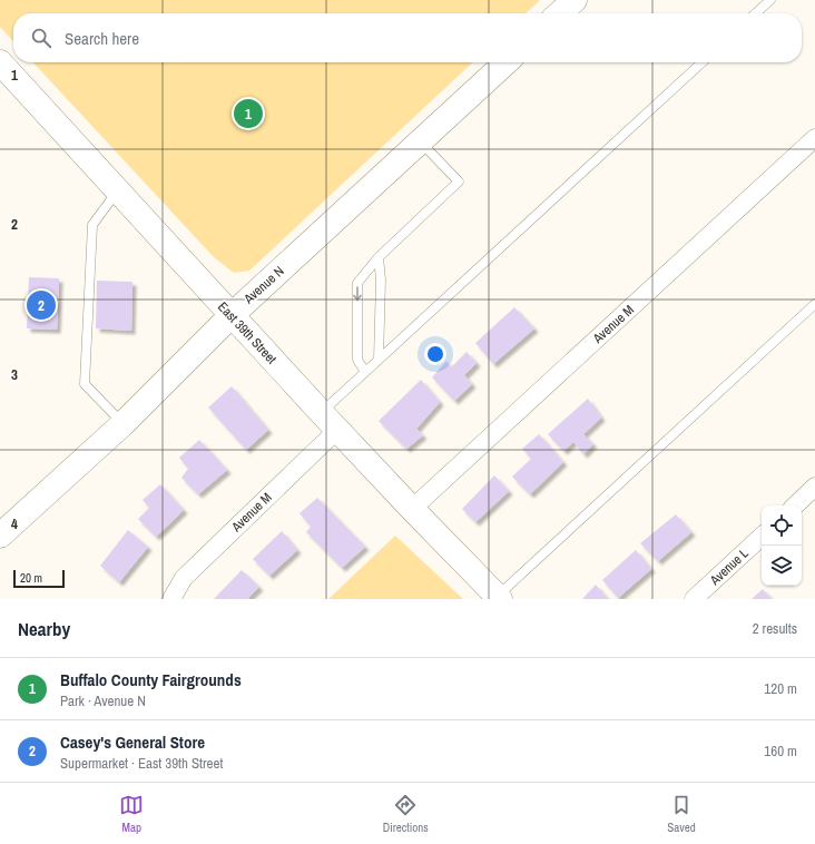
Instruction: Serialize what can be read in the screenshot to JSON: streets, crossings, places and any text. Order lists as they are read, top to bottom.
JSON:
{
  "streets": {
    "main road": ["Avenue N", "East 39th Street"],
    "street": ["Avenue M", "Avenue L"]
  },
  "crossings": [
    ["Avenue N", "East 39th Street"],
    ["Avenue M", "East 39th Street"]
  ],
  "scale_bar": "20 m",
  "page": {
    "search": "Search here",
    "pins": ["1", "2"],
    "scale": "20 m",
    "heading": ["Nearby", "2 results"],
    "list": [
      {
        "mark": "1",
        "name": "Buffalo County Fairgrounds",
        "note": "Park · Avenue N",
        "value": "120 m"
      },
      {
        "mark": "2",
        "name": "Casey's General Store",
        "note": "Supermarket · East 39th Street",
        "value": "160 m"
      }
    ],
    "nav": ["Map", "Directions", "Saved"]
  },
  "grid": {
    "rows": [
      "1",
      "2",
      "3",
      "4"
    ]
  }
}
